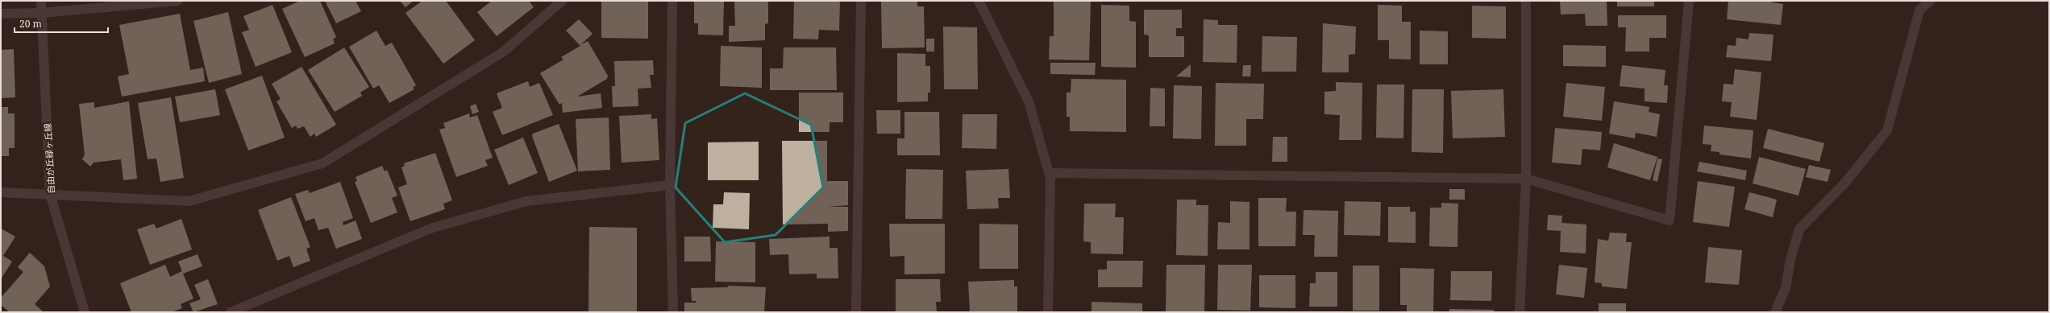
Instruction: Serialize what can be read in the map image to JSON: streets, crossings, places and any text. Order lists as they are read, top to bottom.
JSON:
{
  "streets": {
    "street": ["自由が丘緑ヶ丘線"]
  },
  "scale_bar": "20 m"
}
